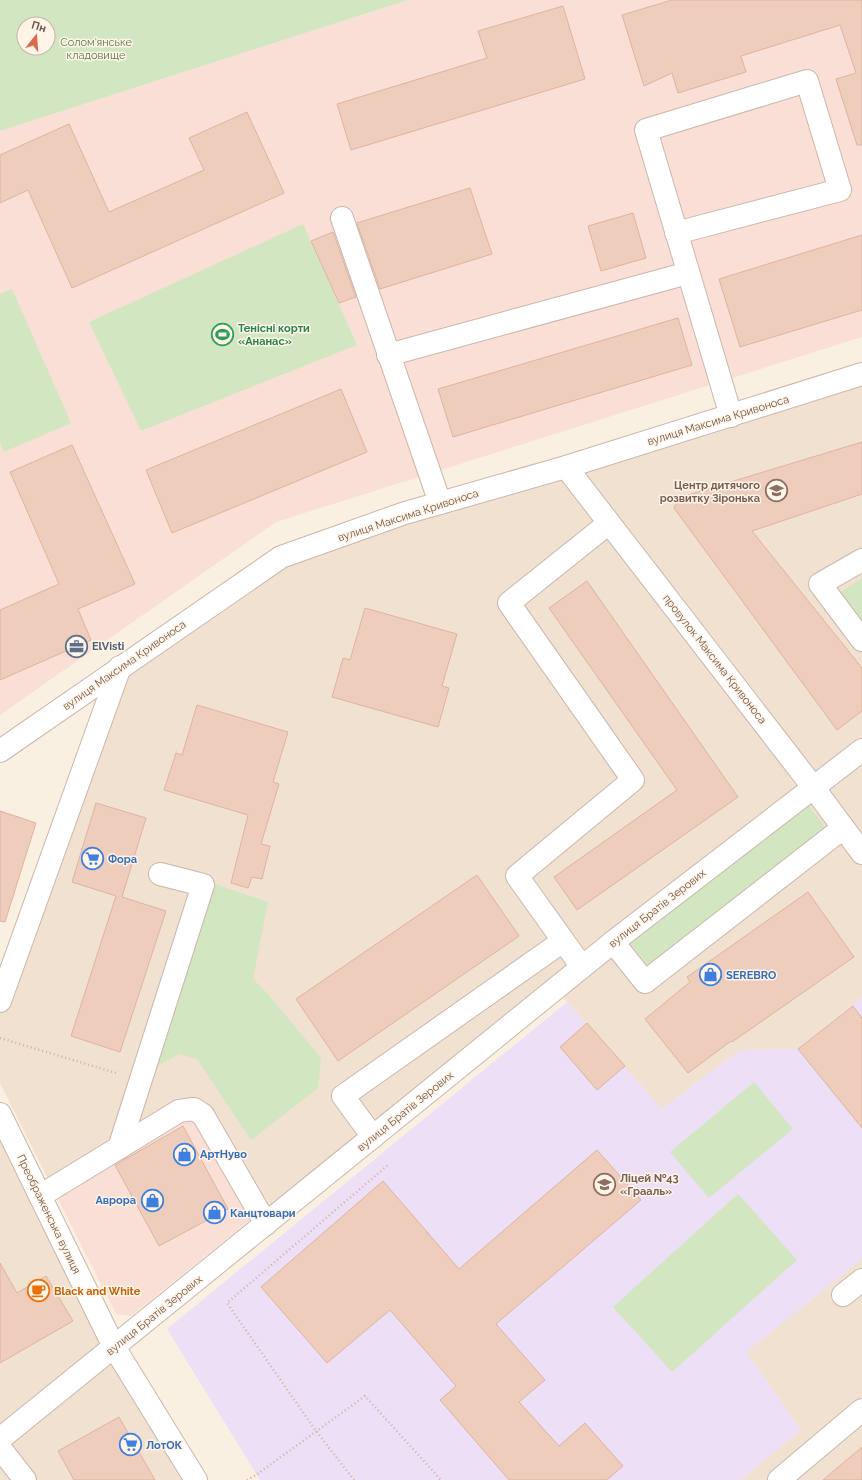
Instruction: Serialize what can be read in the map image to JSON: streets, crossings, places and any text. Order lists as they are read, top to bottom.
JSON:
{
  "streets": {
    "street": [
      "вулиця Максима Кривоноса",
      "провулок Максима Кривоноса",
      "вулиця Братів Зерових",
      "Преображенська вулиця"
    ]
  },
  "crossings": [
    ["вулиця Максима Кривоноса", "провулок Максима Кривоноса"],
    ["провулок Максима Кривоноса", "вулиця Братів Зерових"],
    ["вулиця Братів Зерових", "Преображенська вулиця"]
  ],
  "parks": ["Солом'янське кладовище"],
  "places": {
    "sports": ["Тенісні корти «Ананас»"],
    "school or university": ["Центр дитячого розвитку Зіронька", "Ліцей №43 «Грааль»"],
    "office": ["ElVisti"],
    "supermarket": ["Фора", "ЛотОК"],
    "shop": [
      "SEREBRО",
      "АртНуво",
      "Аврора",
      "Канцтовари"
    ],
    "cafe": ["Black and White"]
  },
  "north": "top"
}
